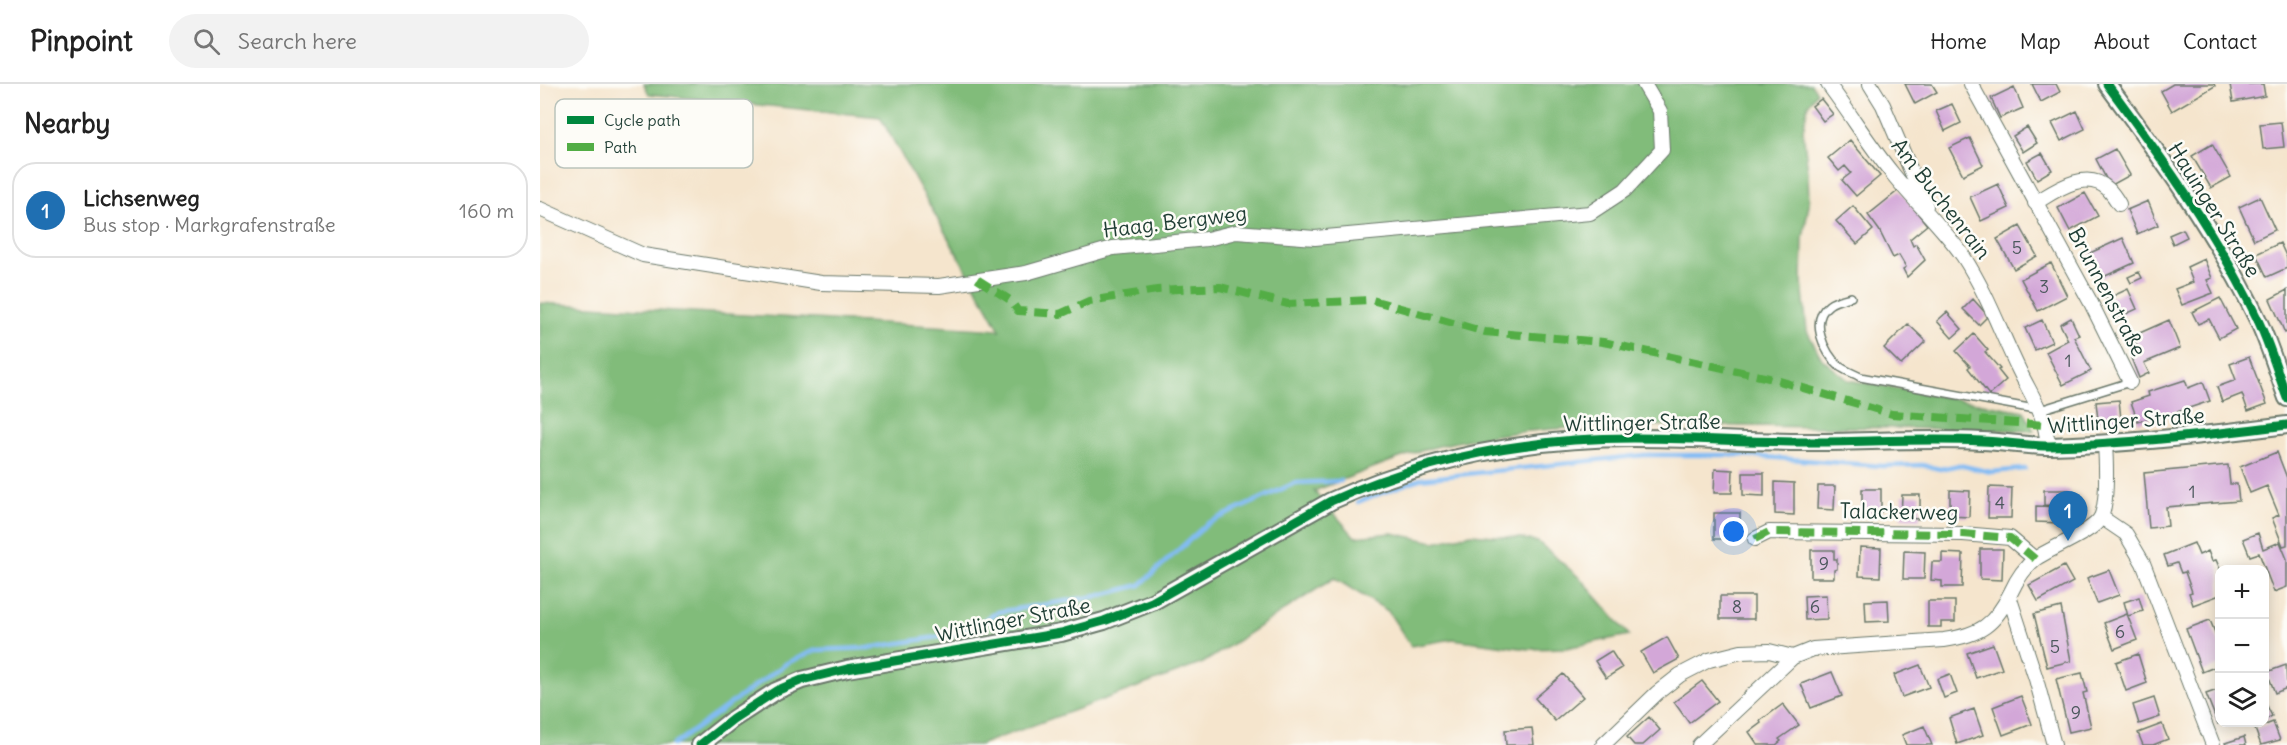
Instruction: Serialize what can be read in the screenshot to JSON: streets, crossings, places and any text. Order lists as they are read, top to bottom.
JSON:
{
  "streets": {
    "street": [
      "Am Buchenrain",
      "Hauinger Straße",
      "Haag. Bergweg",
      "Brunnenstraße",
      "Wittlinger Straße",
      "Talackerweg"
    ]
  },
  "crossings": [
    ["Am Buchenrain", "Brunnenstraße"],
    ["Am Buchenrain", "Wittlinger Straße"]
  ],
  "house_numbers": [
    "5",
    "3",
    "1",
    "1",
    "4",
    "9",
    "8",
    "6",
    "6",
    "5",
    "9"
  ],
  "legend": ["Cycle path", "Path"],
  "page": {
    "header": "Pinpoint",
    "search": "Search here",
    "nav": [
      "Home",
      "Map",
      "About",
      "Contact"
    ],
    "heading": "Nearby",
    "list": [
      {
        "mark": "1",
        "name": "Lichsenweg",
        "note": "Bus stop · Markgrafenstraße",
        "value": "160 m"
      }
    ],
    "pins": "1",
    "map_buttons": ["+", "−"]
  }
}
